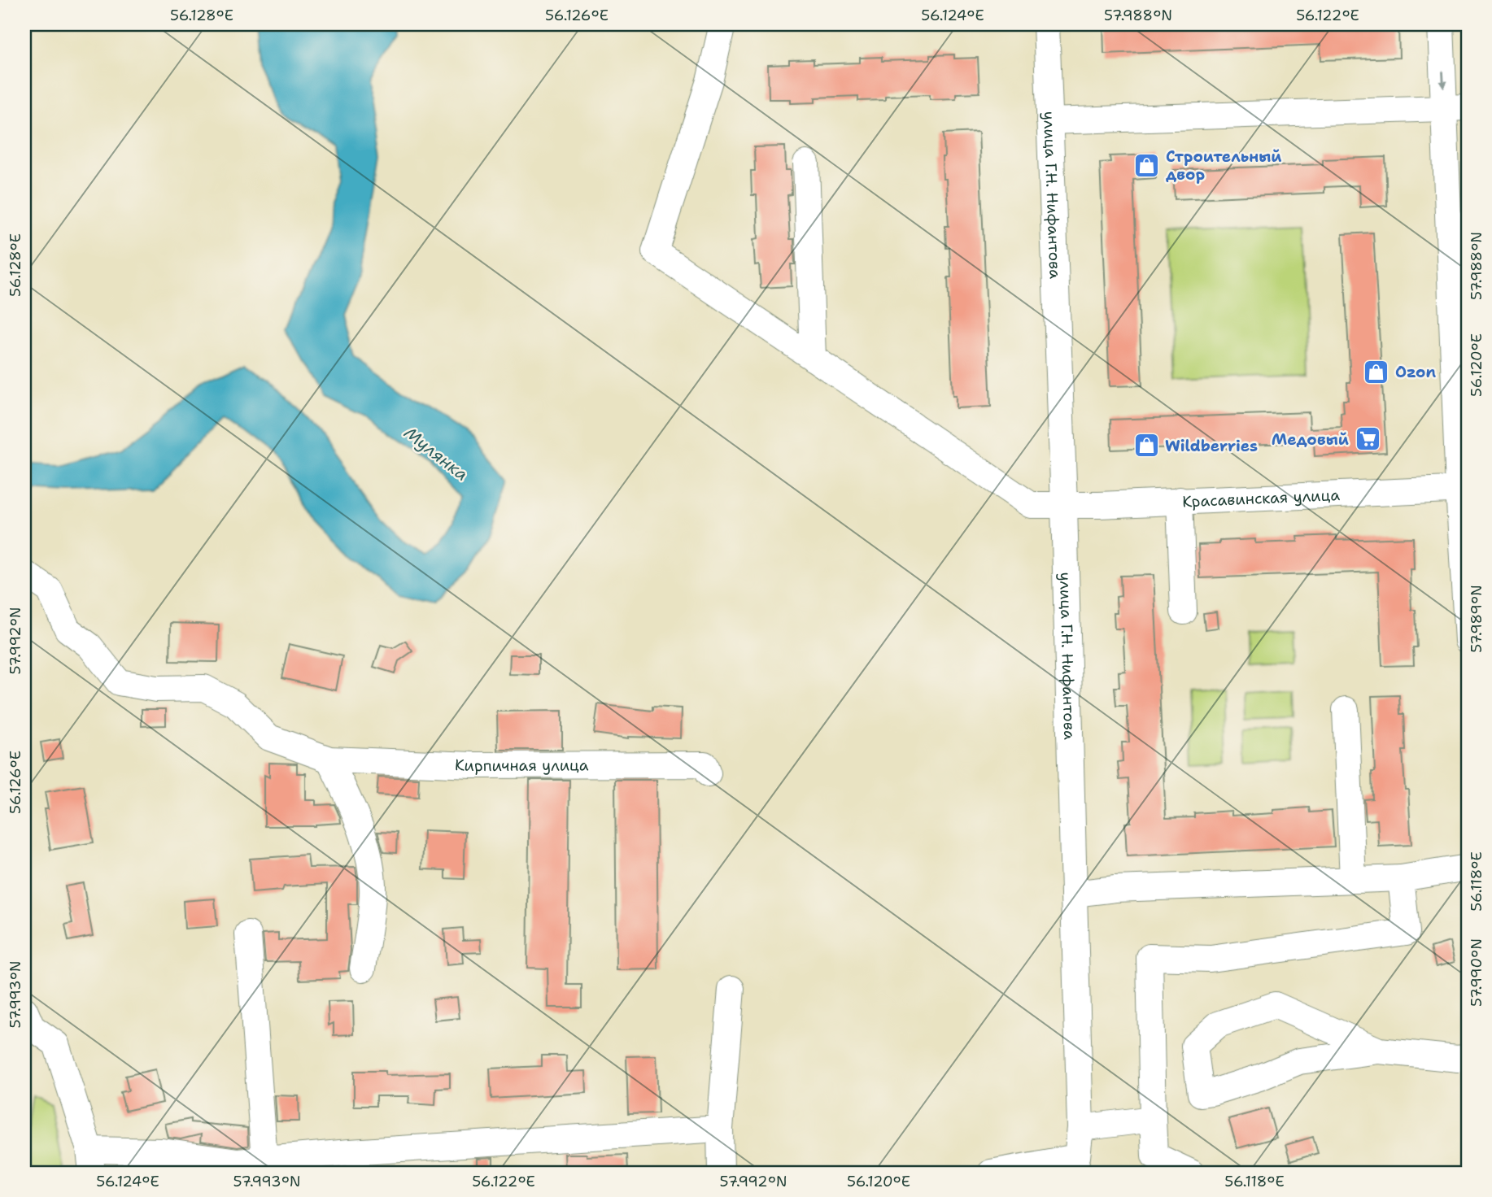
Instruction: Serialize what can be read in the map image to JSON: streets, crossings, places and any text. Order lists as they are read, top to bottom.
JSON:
{
  "streets": {
    "street": ["улица Г.Н. Нифантова", "Красавинская улица", "Кирпичная улица"]
  },
  "crossings": [
    ["улица Г.Н. Нифантова", "Красавинская улица"]
  ],
  "water": ["Мулянка"],
  "places": {
    "shop": ["Строительный двор", "Ozon", "Wildberries"],
    "supermarket": ["Медовый"]
  },
  "coordinates": [
    "56.128°E",
    "56.126°E",
    "56.124°E",
    "57.988°N",
    "56.122°E",
    "56.120°E",
    "57.989°N",
    "57.992°N",
    "56.118°E",
    "57.990°N",
    "57.993°N"
  ]
}
